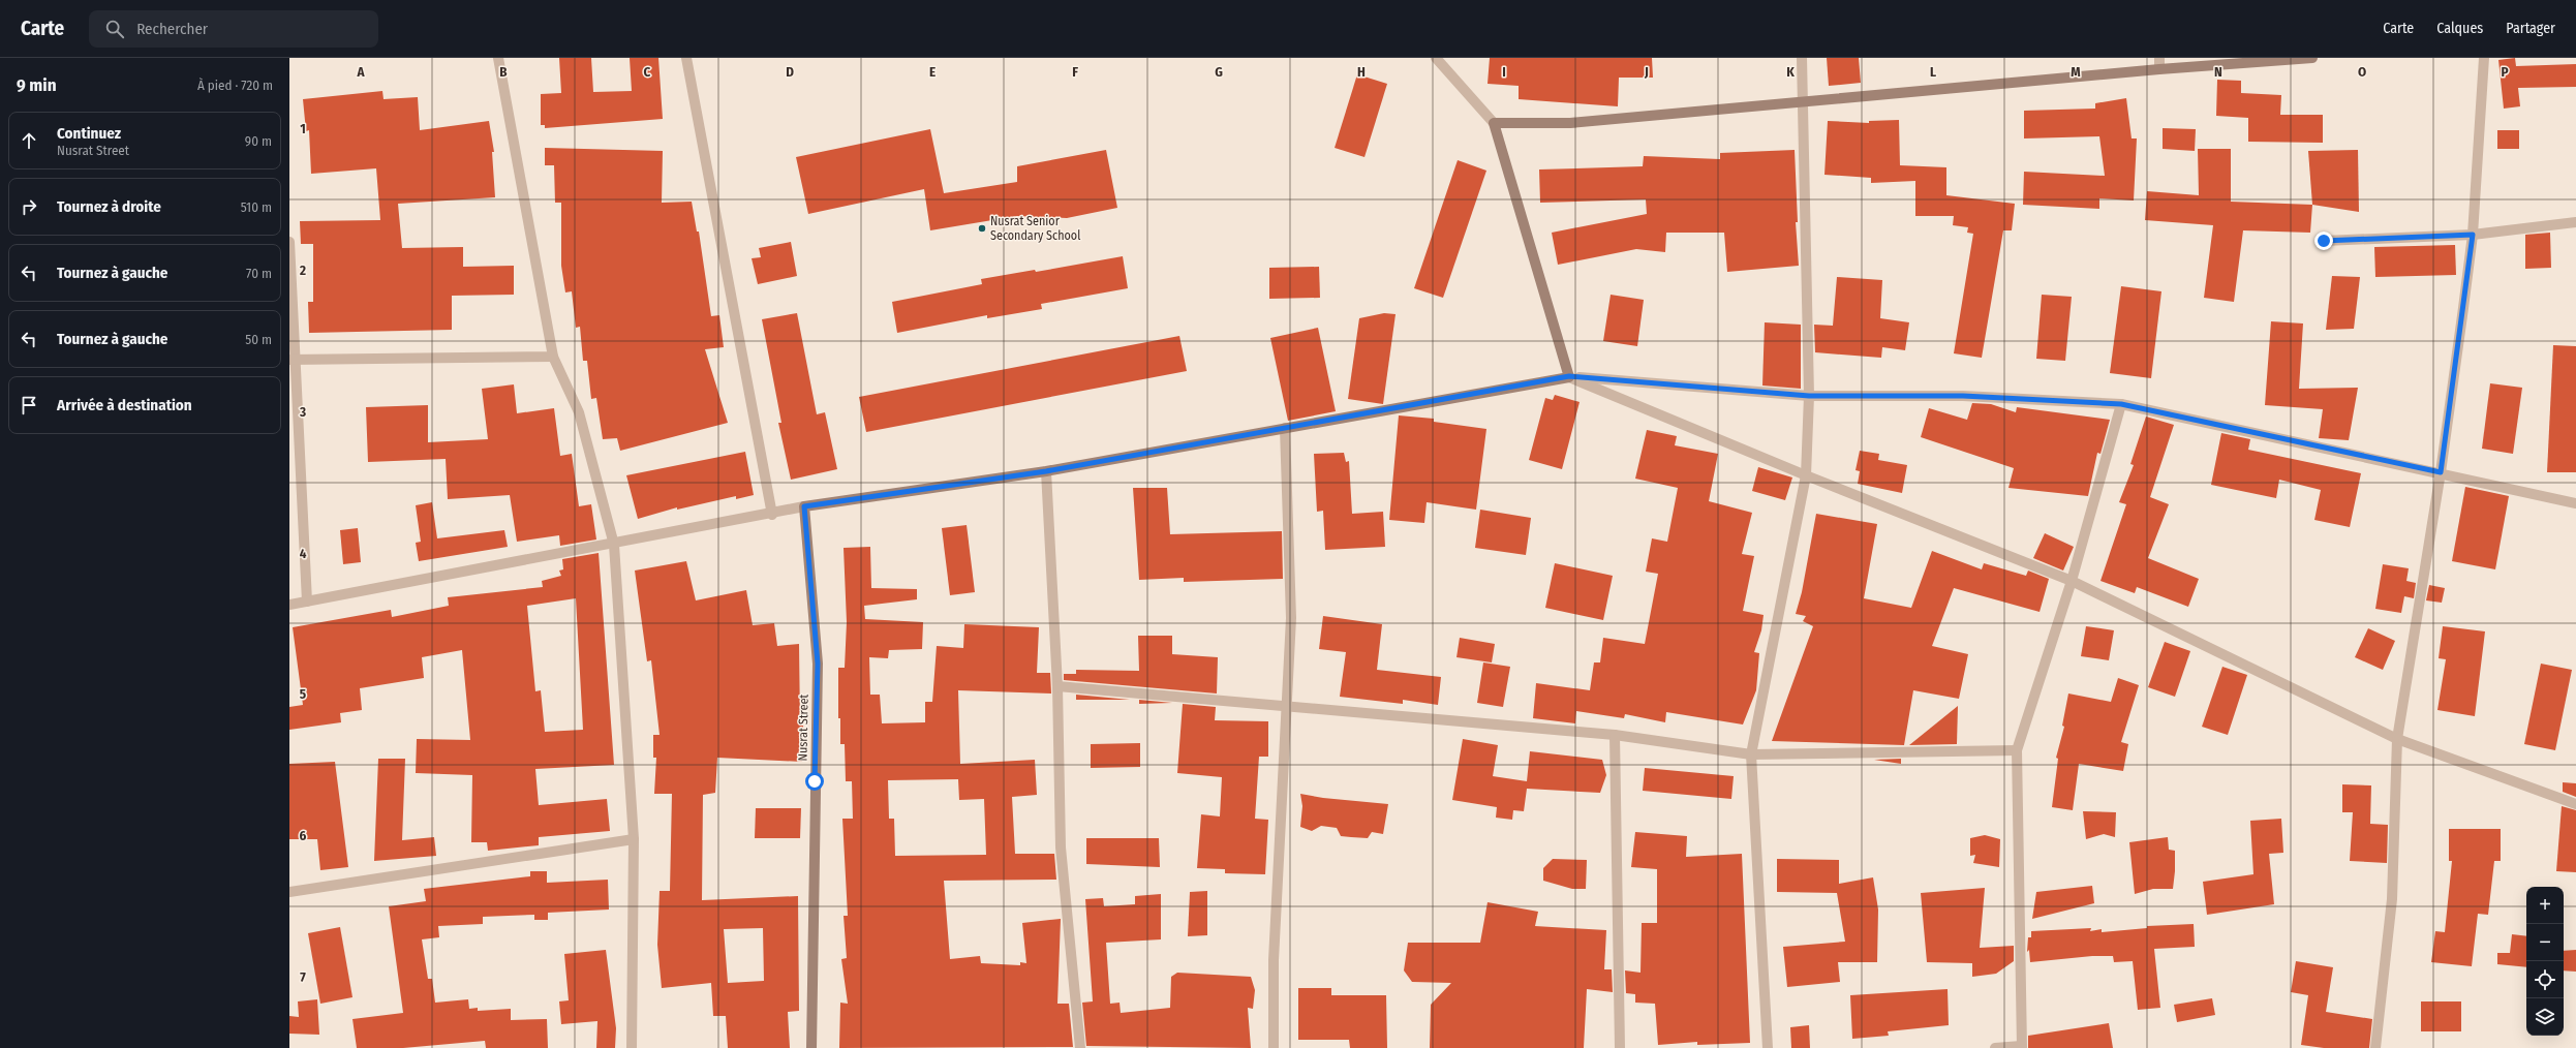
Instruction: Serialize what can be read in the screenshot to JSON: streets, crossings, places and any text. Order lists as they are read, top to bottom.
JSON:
{
  "streets": {
    "street": ["Nusrat Street"]
  },
  "places": ["Nusrat Senior Secondary School"],
  "page": {
    "header": "Carte",
    "search": "Rechercher",
    "nav": ["Carte", "Calques", "Partager"],
    "heading": ["9 min", "À pied · 720 m"],
    "list": [
      ["Continuez", "Nusrat Street", "90 m"],
      ["Tournez à droite", "510 m"],
      ["Tournez à gauche", "70 m"],
      ["Tournez à gauche", "50 m"],
      "Arrivée à destination"
    ],
    "map_buttons": ["+", "−"]
  },
  "grid": {
    "columns": [
      "A",
      "B",
      "C",
      "D",
      "E",
      "F",
      "G",
      "H",
      "I",
      "J",
      "K",
      "L",
      "M",
      "N",
      "O",
      "P"
    ],
    "rows": [
      "1",
      "2",
      "3",
      "4",
      "5",
      "6",
      "7"
    ]
  }
}
